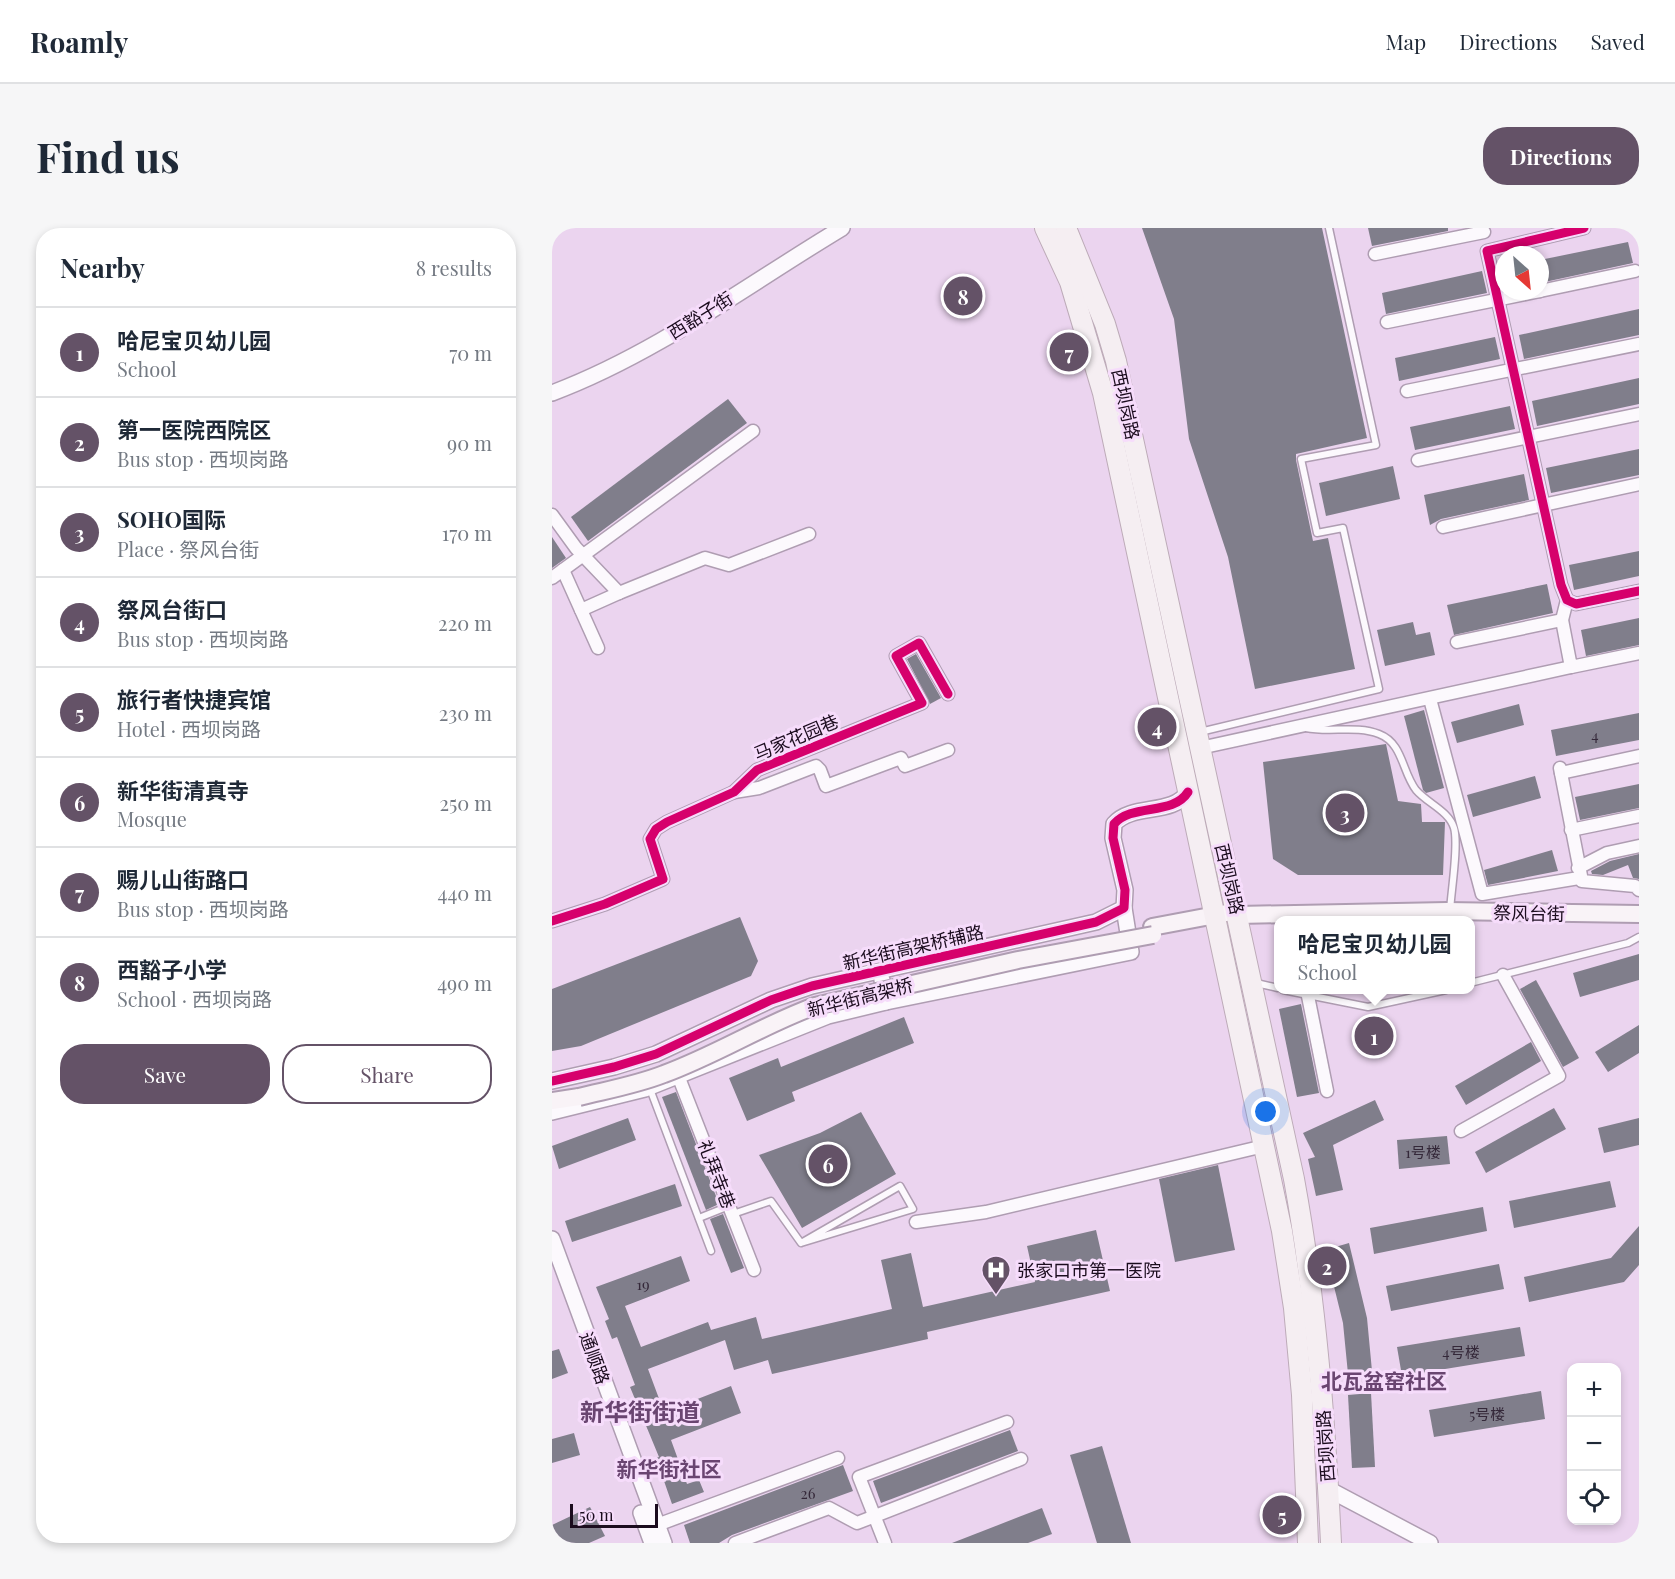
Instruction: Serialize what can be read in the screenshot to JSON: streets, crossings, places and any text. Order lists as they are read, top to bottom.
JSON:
{
  "streets": {
    "main road": ["西坝岗路", "祭风台街", "新华街高架桥"],
    "street": [
      "西豁子街",
      "马家花园巷",
      "新华街高架桥辅路",
      "礼拜寺巷",
      "通顺路"
    ]
  },
  "crossings": [
    ["西坝岗路", "祭风台街"],
    ["西坝岗路", "新华街高架桥"],
    ["祭风台街", "新华街高架桥"]
  ],
  "districts": ["北瓦盆窑社区", "新华街街道", "新华街社区"],
  "places": {
    "hospital": ["张家口市第一医院"]
  },
  "house_numbers": [
    "4",
    "1号楼",
    "19",
    "4号楼",
    "5号楼",
    "26"
  ],
  "scale_bar": "50 m",
  "north": "bottom right",
  "page": {
    "header": "Roamly",
    "nav": ["Map", "Directions", "Saved"],
    "buttons": [
      "Directions",
      ["Save", "Share"]
    ],
    "title": "Find us",
    "heading": ["Nearby", "8 results"],
    "pins": [
      "8",
      "7",
      "4",
      "3",
      "1",
      "6",
      "2",
      "5"
    ],
    "list": [
      {
        "mark": "1",
        "name": "哈尼宝贝幼儿园",
        "note": "School",
        "value": "70 m"
      },
      {
        "mark": "2",
        "name": "第一医院西院区",
        "note": "Bus stop · 西坝岗路",
        "value": "90 m"
      },
      {
        "mark": "3",
        "name": "SOHO国际",
        "note": "Place · 祭风台街",
        "value": "170 m"
      },
      {
        "mark": "4",
        "name": "祭风台街口",
        "note": "Bus stop · 西坝岗路",
        "value": "220 m"
      },
      {
        "mark": "5",
        "name": "旅行者快捷宾馆",
        "note": "Hotel · 西坝岗路",
        "value": "230 m"
      },
      {
        "mark": "6",
        "name": "新华街清真寺",
        "note": "Mosque",
        "value": "250 m"
      },
      {
        "mark": "7",
        "name": "赐儿山街路口",
        "note": "Bus stop · 西坝岗路",
        "value": "440 m"
      },
      {
        "mark": "8",
        "name": "西豁子小学",
        "note": "School · 西坝岗路",
        "value": "490 m"
      }
    ],
    "popup": ["哈尼宝贝幼儿园", "School"],
    "map_buttons": ["+", "−"],
    "scale": "50 m"
  }
}
